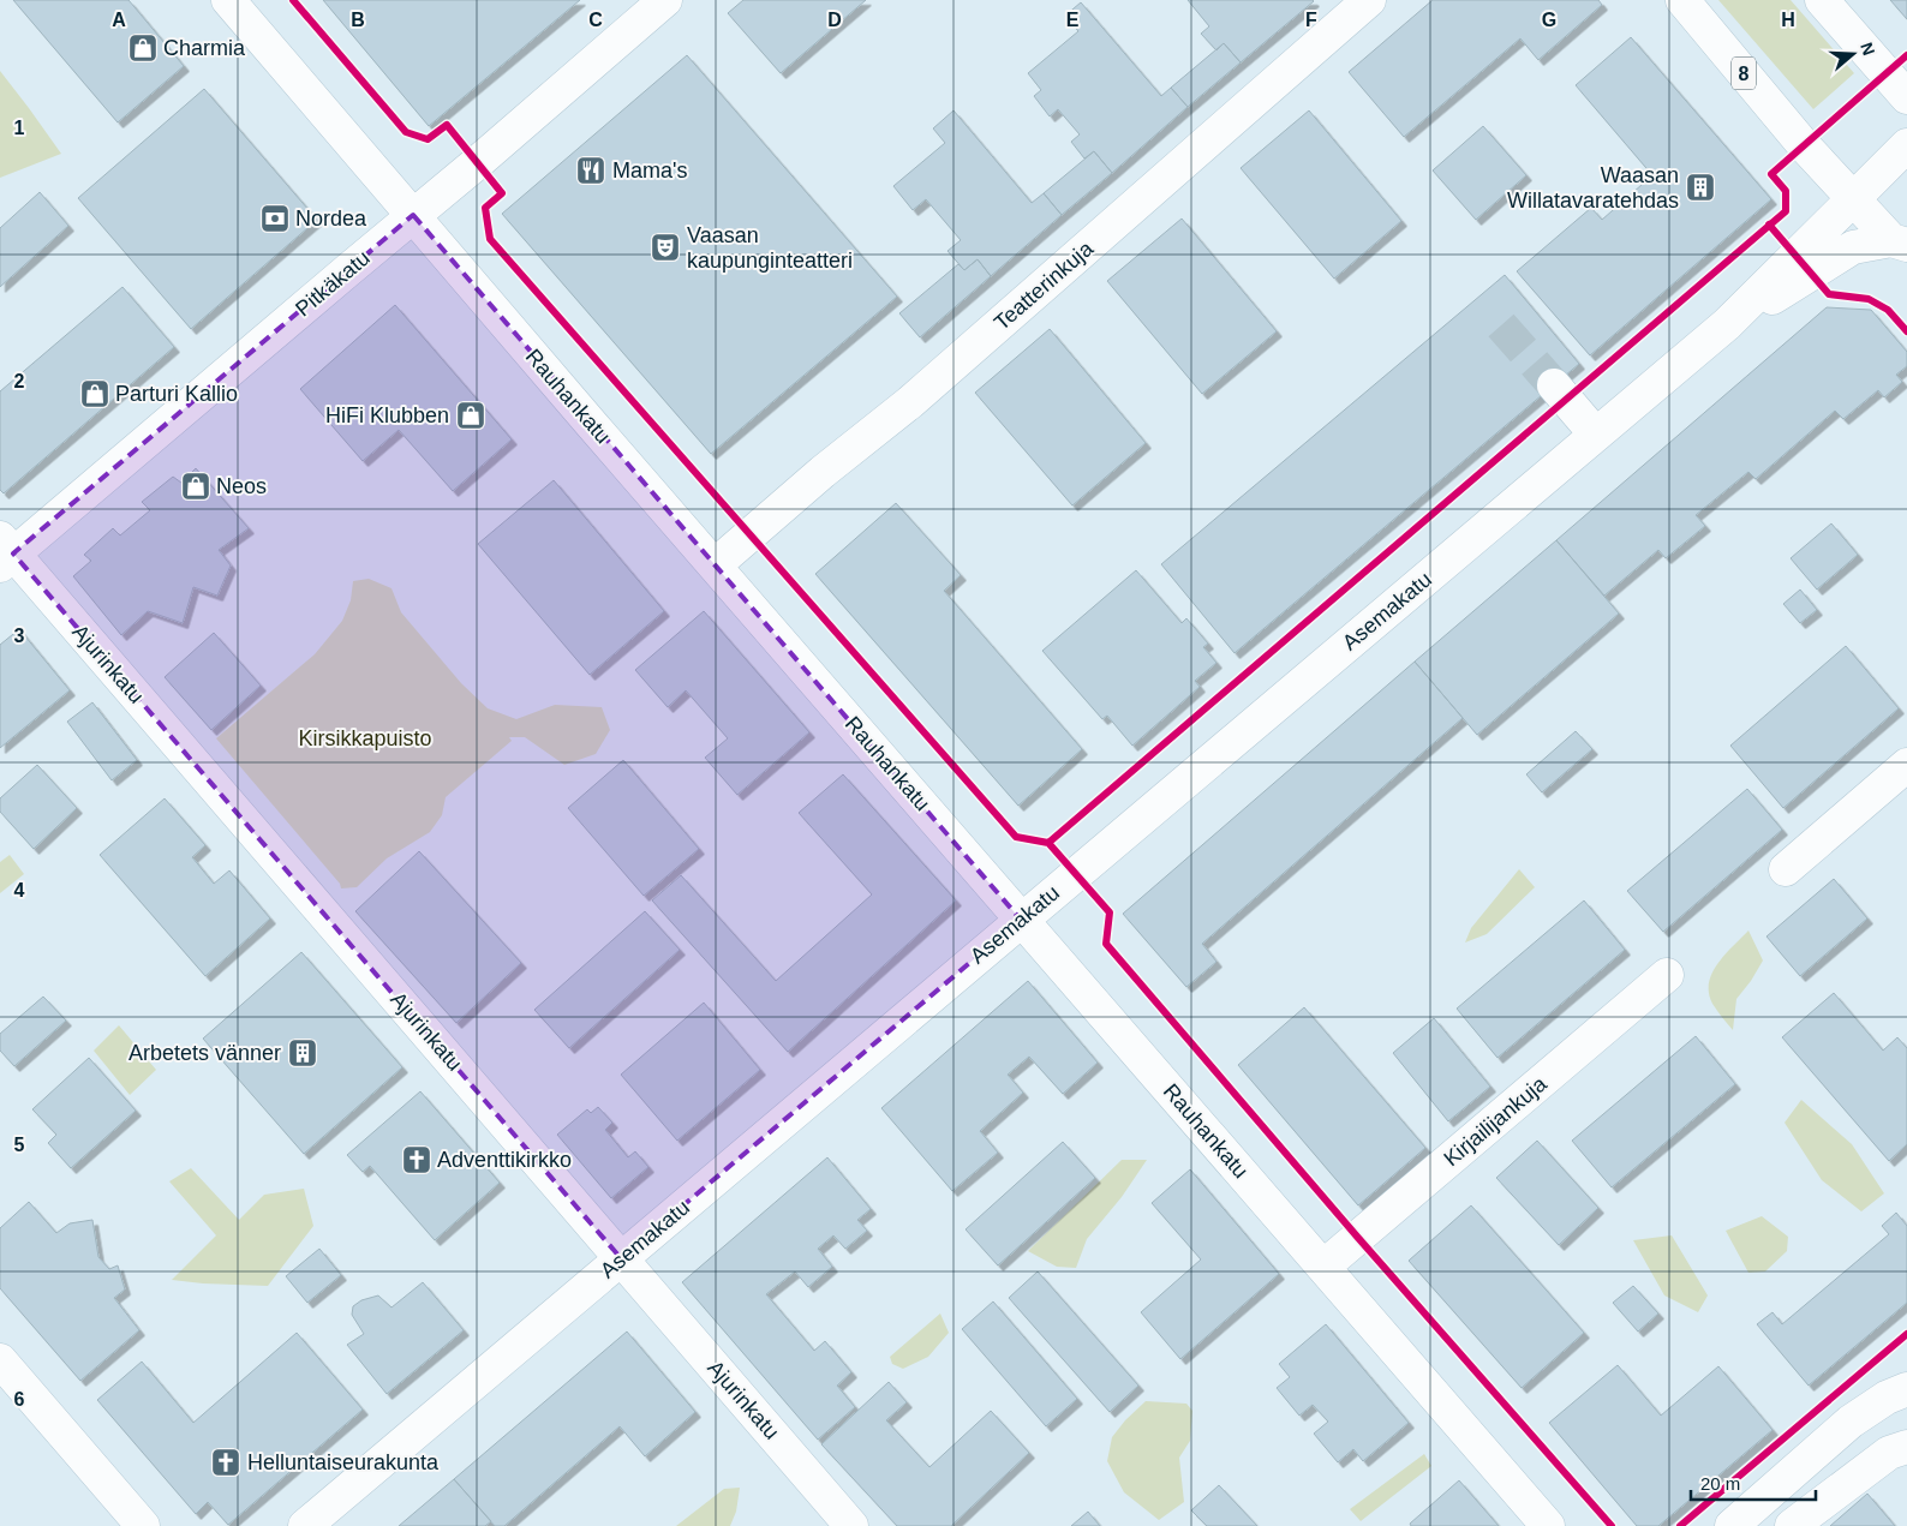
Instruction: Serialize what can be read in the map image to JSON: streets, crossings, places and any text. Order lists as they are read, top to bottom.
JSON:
{
  "streets": {
    "street": [
      "8",
      "Pitkäkatu",
      "Teatterinkuja",
      "Rauhankatu",
      "Asemakatu",
      "Ajurinkatu",
      "Kirjailijankuja"
    ]
  },
  "crossings": [
    ["8", "Asemakatu"],
    ["Pitkäkatu", "Rauhankatu"],
    ["Pitkäkatu", "Ajurinkatu"],
    ["Teatterinkuja", "Rauhankatu"],
    ["Rauhankatu", "Asemakatu"],
    ["Rauhankatu", "Kirjailijankuja"],
    ["Asemakatu", "Ajurinkatu"]
  ],
  "parks": ["Kirsikkapuisto"],
  "places": {
    "shop": [
      "Charmia",
      "Parturi Kallio",
      "HiFi Klubben",
      "Neos"
    ],
    "restaurant": ["Mama's"],
    "building": ["Waasan Willatavaratehdas", "Arbetets vänner"],
    "bank": ["Nordea"],
    "theatre": ["Vaasan kaupunginteatteri"],
    "church": ["Adventtikirkko", "Helluntaiseurakunta"]
  },
  "scale_bar": "20 m",
  "north": "right",
  "grid": {
    "columns": [
      "A",
      "B",
      "C",
      "D",
      "E",
      "F",
      "G",
      "H"
    ],
    "rows": [
      "1",
      "2",
      "3",
      "4",
      "5",
      "6"
    ]
  }
}
